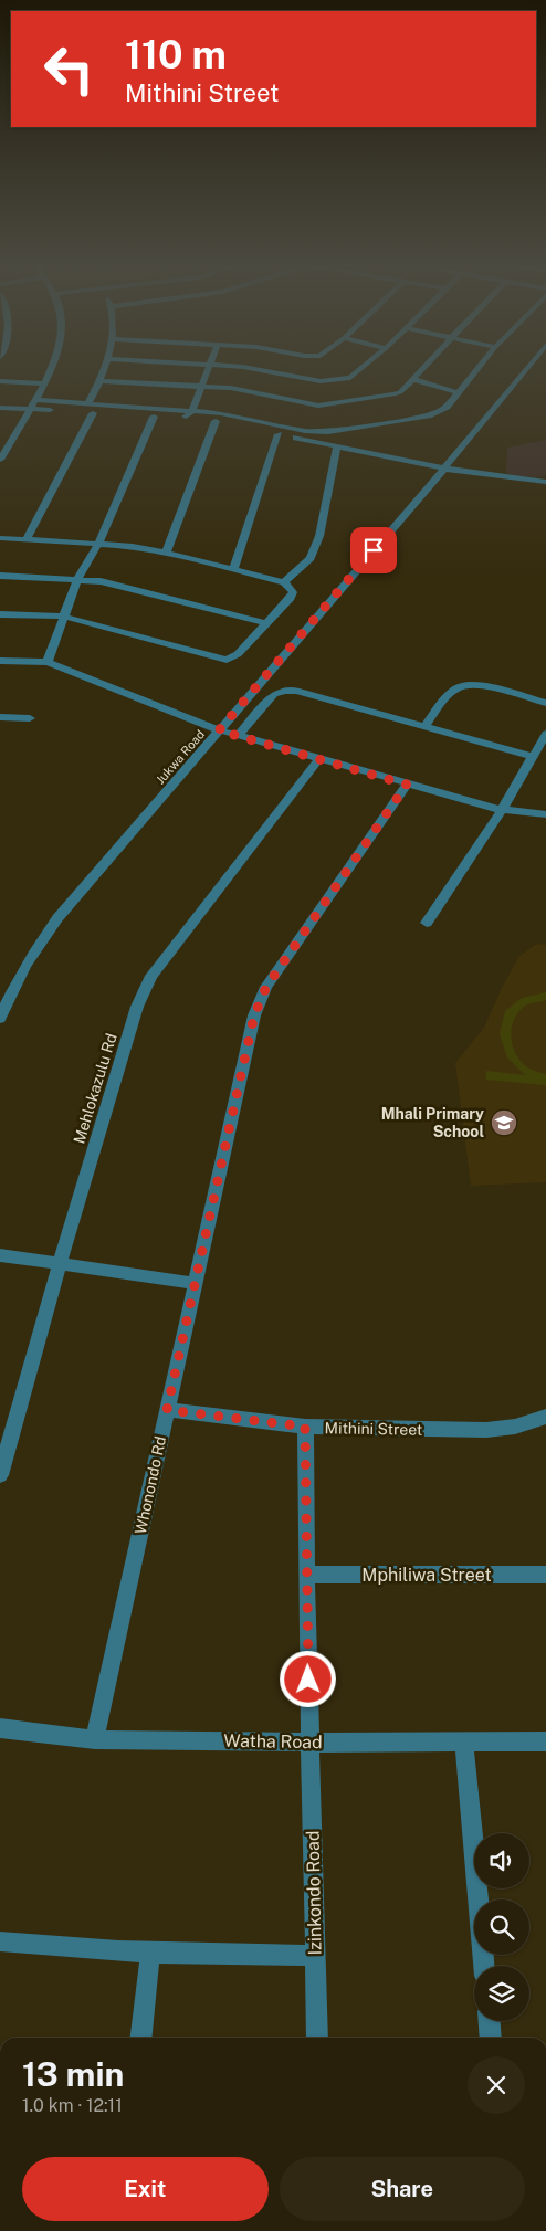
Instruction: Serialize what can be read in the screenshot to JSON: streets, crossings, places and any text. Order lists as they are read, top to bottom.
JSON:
{
  "streets": {
    "street": [
      "Jukwa Road",
      "Mehlokazulu Rd",
      "Mithini Street",
      "Whonondo Rd",
      "Mphiliwa Street",
      "Watha Road",
      "Izinkondo Road"
    ]
  },
  "crossings": [
    ["Mithini Street", "Whonondo Rd"],
    ["Mithini Street", "Izinkondo Road"],
    ["Whonondo Rd", "Watha Road"],
    ["Mphiliwa Street", "Izinkondo Road"],
    ["Watha Road", "Izinkondo Road"]
  ],
  "places": {
    "school or university": ["Mhali Primary School"]
  },
  "page": {
    "turn": ["110 m", "Mithini Street"],
    "heading": ["13 min", "1.0 km · 12:11"],
    "buttons": ["Exit", "Share"]
  }
}
